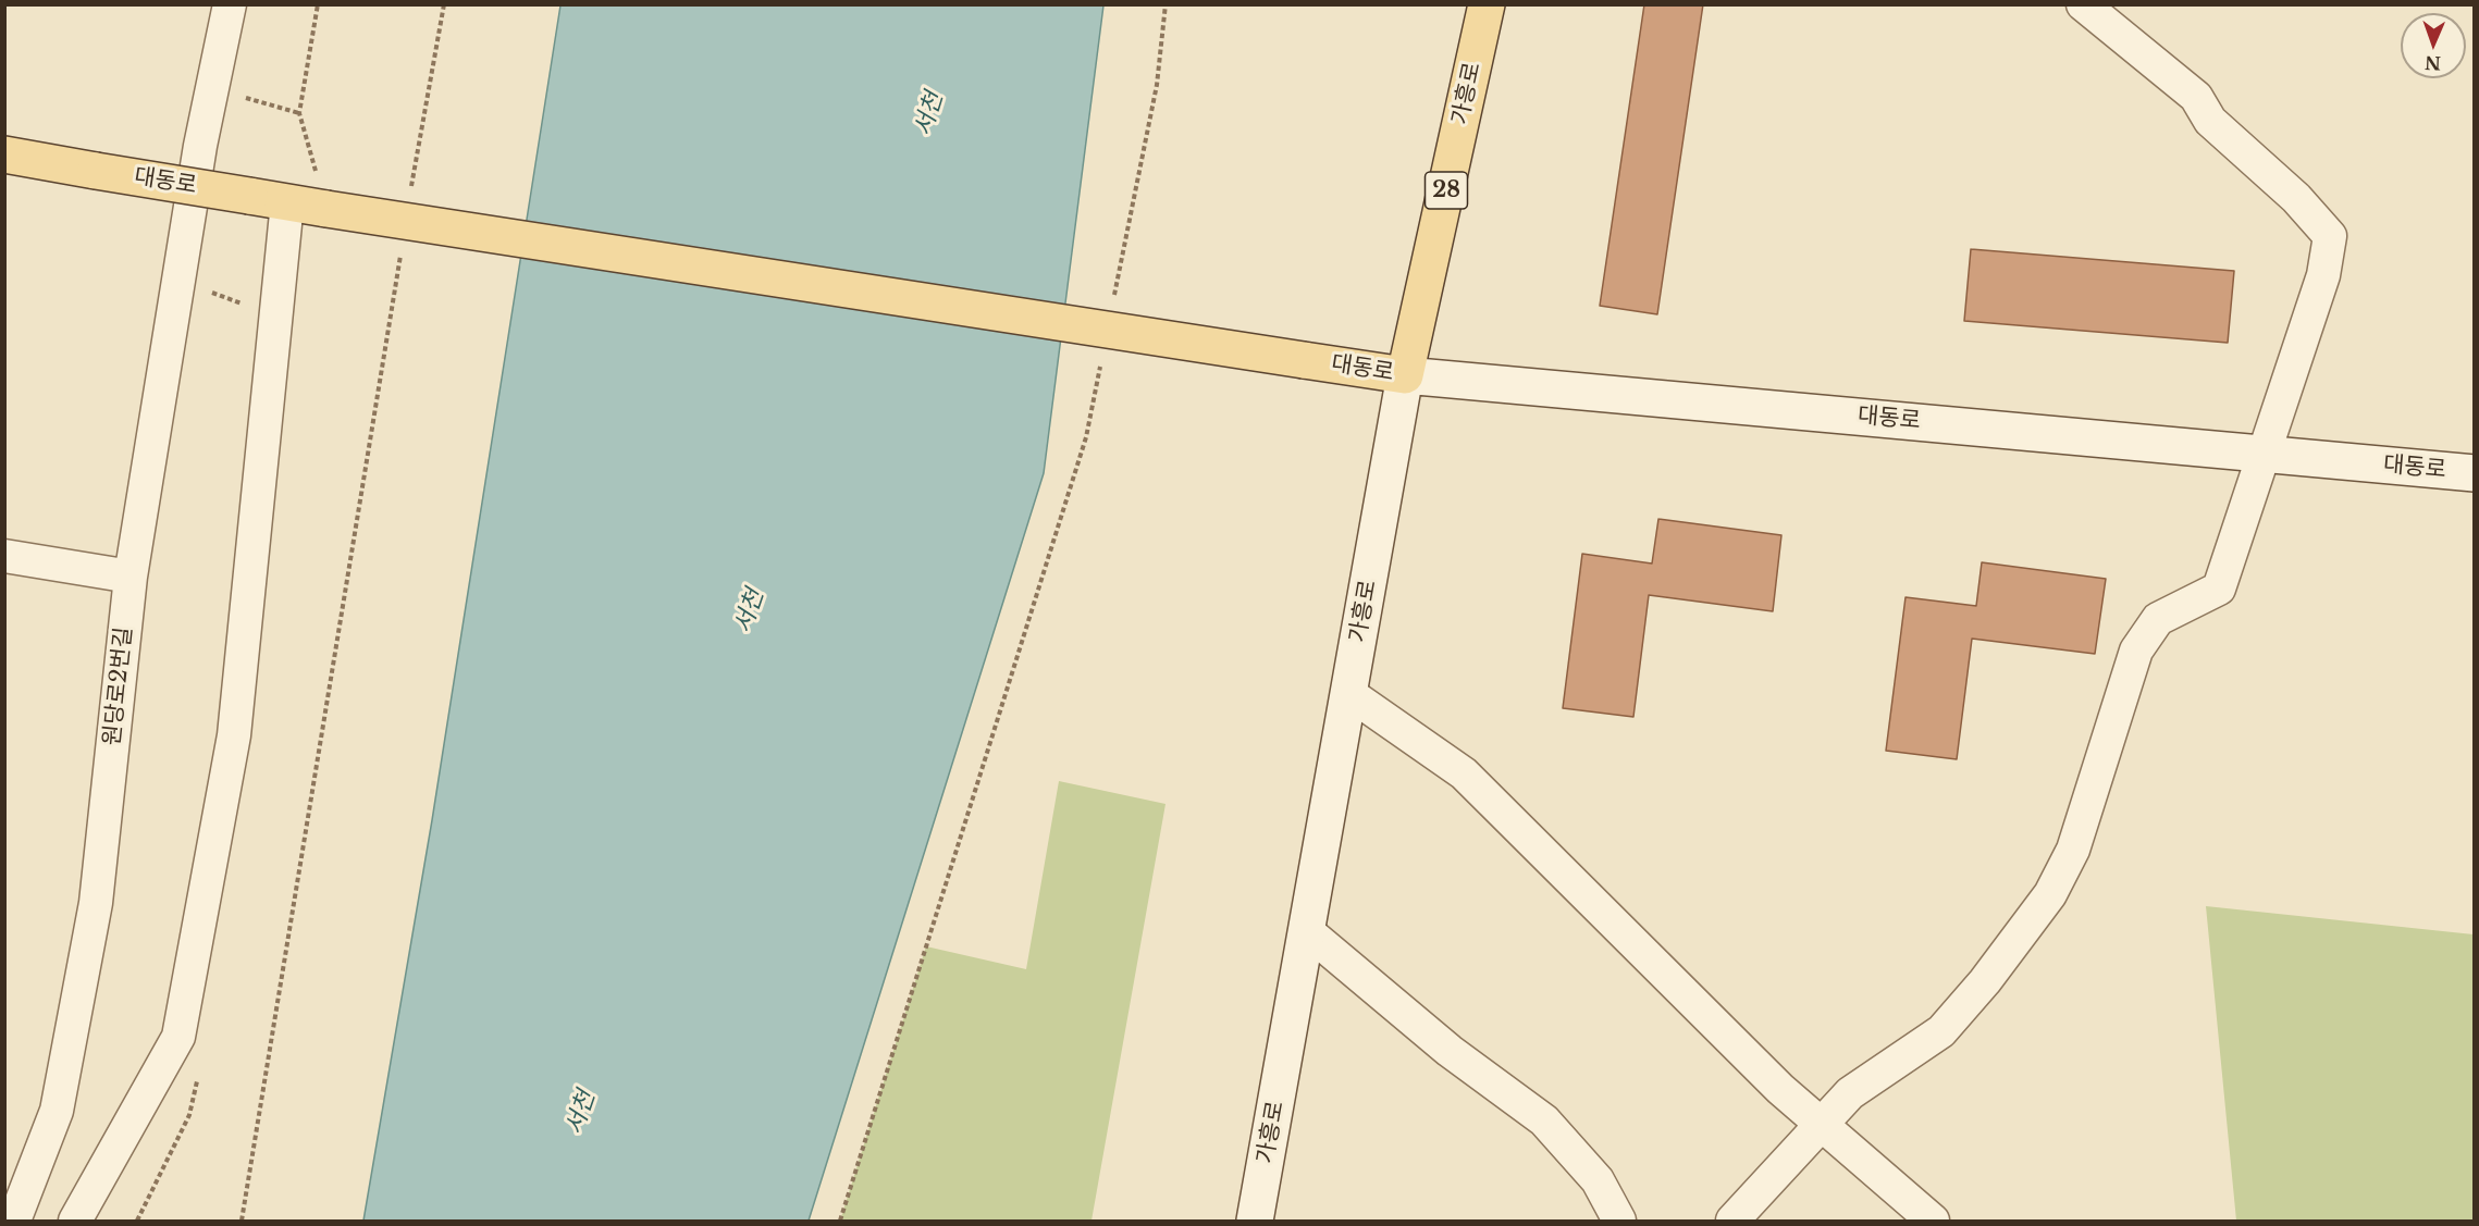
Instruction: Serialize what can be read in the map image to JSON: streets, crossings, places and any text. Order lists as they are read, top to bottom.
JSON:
{
  "streets": {
    "main road": ["가흥로", "대동로", "28"],
    "street": ["원당로2번길"]
  },
  "crossings": [
    ["가흥로", "대동로"]
  ],
  "water": ["서천"],
  "north": "bottom"
}
